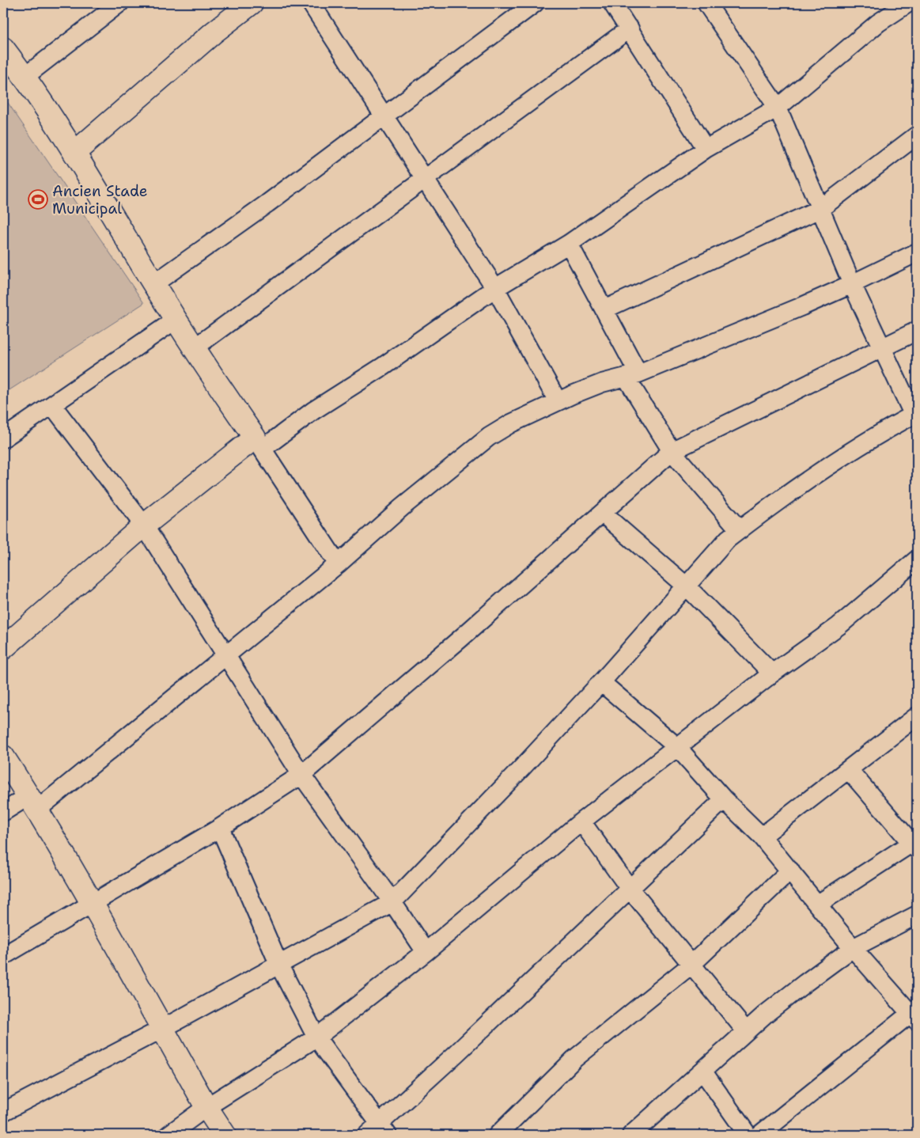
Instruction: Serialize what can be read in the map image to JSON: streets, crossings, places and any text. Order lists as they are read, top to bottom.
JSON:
{
  "places": {
    "sports": ["Ancien Stade Municipal"]
  }
}
